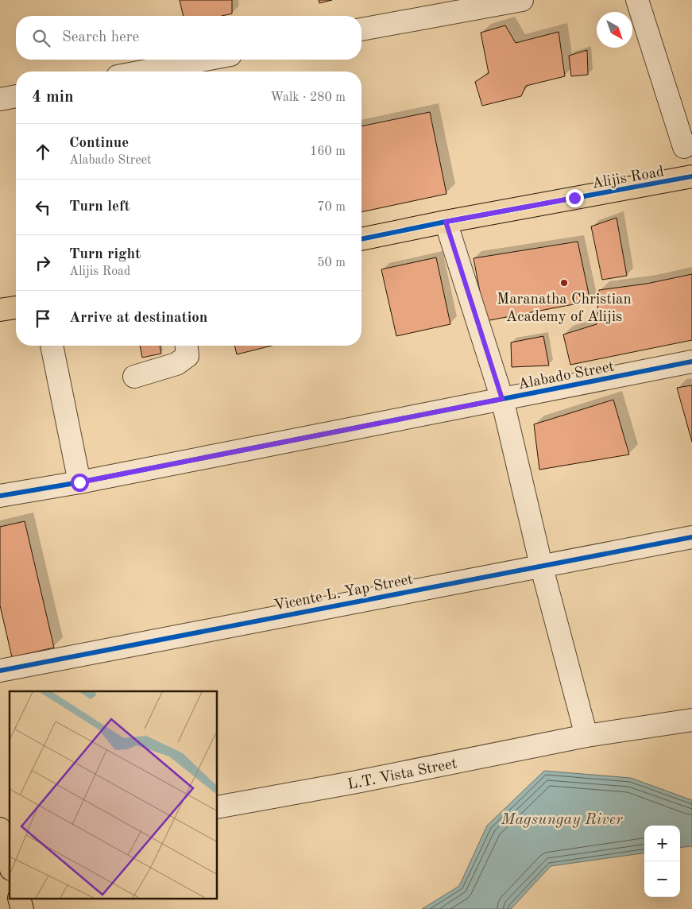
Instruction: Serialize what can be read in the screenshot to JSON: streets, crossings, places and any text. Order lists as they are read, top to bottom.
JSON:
{
  "streets": {
    "main road": ["Alijis Road"],
    "street": ["Alabado Street", "Vicente L. Yap Street", "L.T. Vista Street"]
  },
  "water": ["Magsungay River"],
  "places": ["Maranatha Christian Academy of Alijis"],
  "north": "bottom right",
  "page": {
    "search": "Search here",
    "heading": ["4 min", "Walk · 280 m"],
    "list": [
      ["Continue", "Alabado Street", "160 m"],
      ["Turn left", "70 m"],
      ["Turn right", "Alijis Road", "50 m"],
      "Arrive at destination"
    ],
    "map_buttons": ["+", "−"]
  }
}
